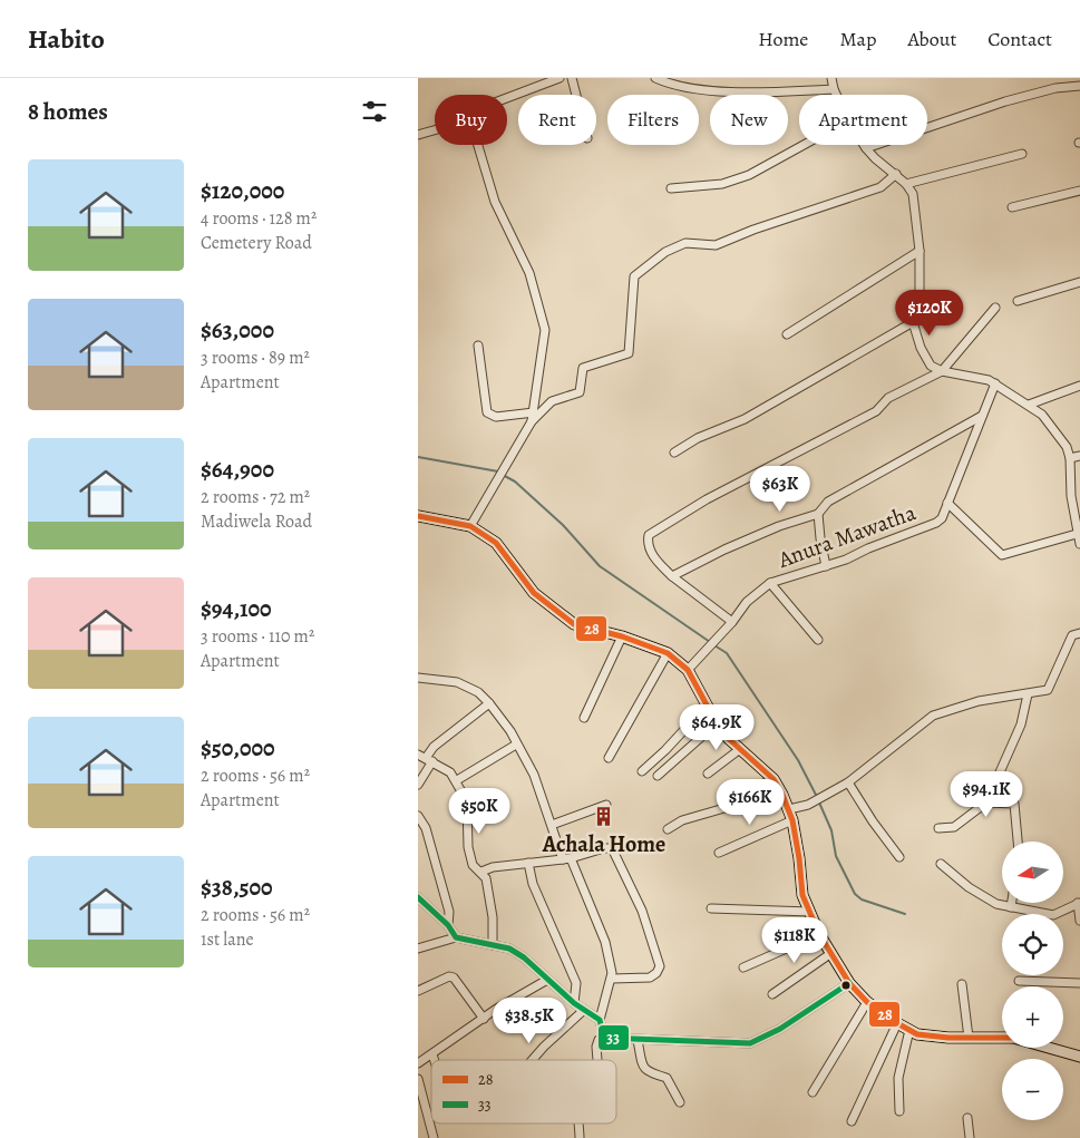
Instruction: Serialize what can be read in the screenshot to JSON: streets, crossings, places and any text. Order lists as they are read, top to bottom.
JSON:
{
  "streets": {
    "street": ["Anura Mawatha"]
  },
  "places": {
    "building": ["Achala Home"]
  },
  "lines": ["transit line 28", "transit line 33"],
  "legend": ["28", "33"],
  "north": "left",
  "page": {
    "header": "Habito",
    "nav": [
      "Home",
      "Map",
      "About",
      "Contact"
    ],
    "heading": "8 homes",
    "chip": [
      "Buy",
      "Rent",
      "Filters",
      "New",
      "Apartment"
    ],
    "list": [
      {
        "name": "$120,000",
        "note": "4 rooms · 128 m² · Cemetery Road"
      },
      {
        "name": "$63,000",
        "note": "3 rooms · 89 m² · Apartment"
      },
      {
        "name": "$64,900",
        "note": "2 rooms · 72 m² · Madiwela Road"
      },
      {
        "name": "$94,100",
        "note": "3 rooms · 110 m² · Apartment"
      },
      {
        "name": "$50,000",
        "note": "2 rooms · 56 m² · Apartment"
      },
      {
        "name": "$38,500",
        "note": "2 rooms · 56 m² · 1st lane"
      }
    ],
    "price": [
      "$120K",
      "$63K",
      "$64.9K",
      "$94.1K",
      "$166K",
      "$50K",
      "$118K",
      "$38.5K"
    ],
    "map_buttons": ["+", "−"]
  }
}
